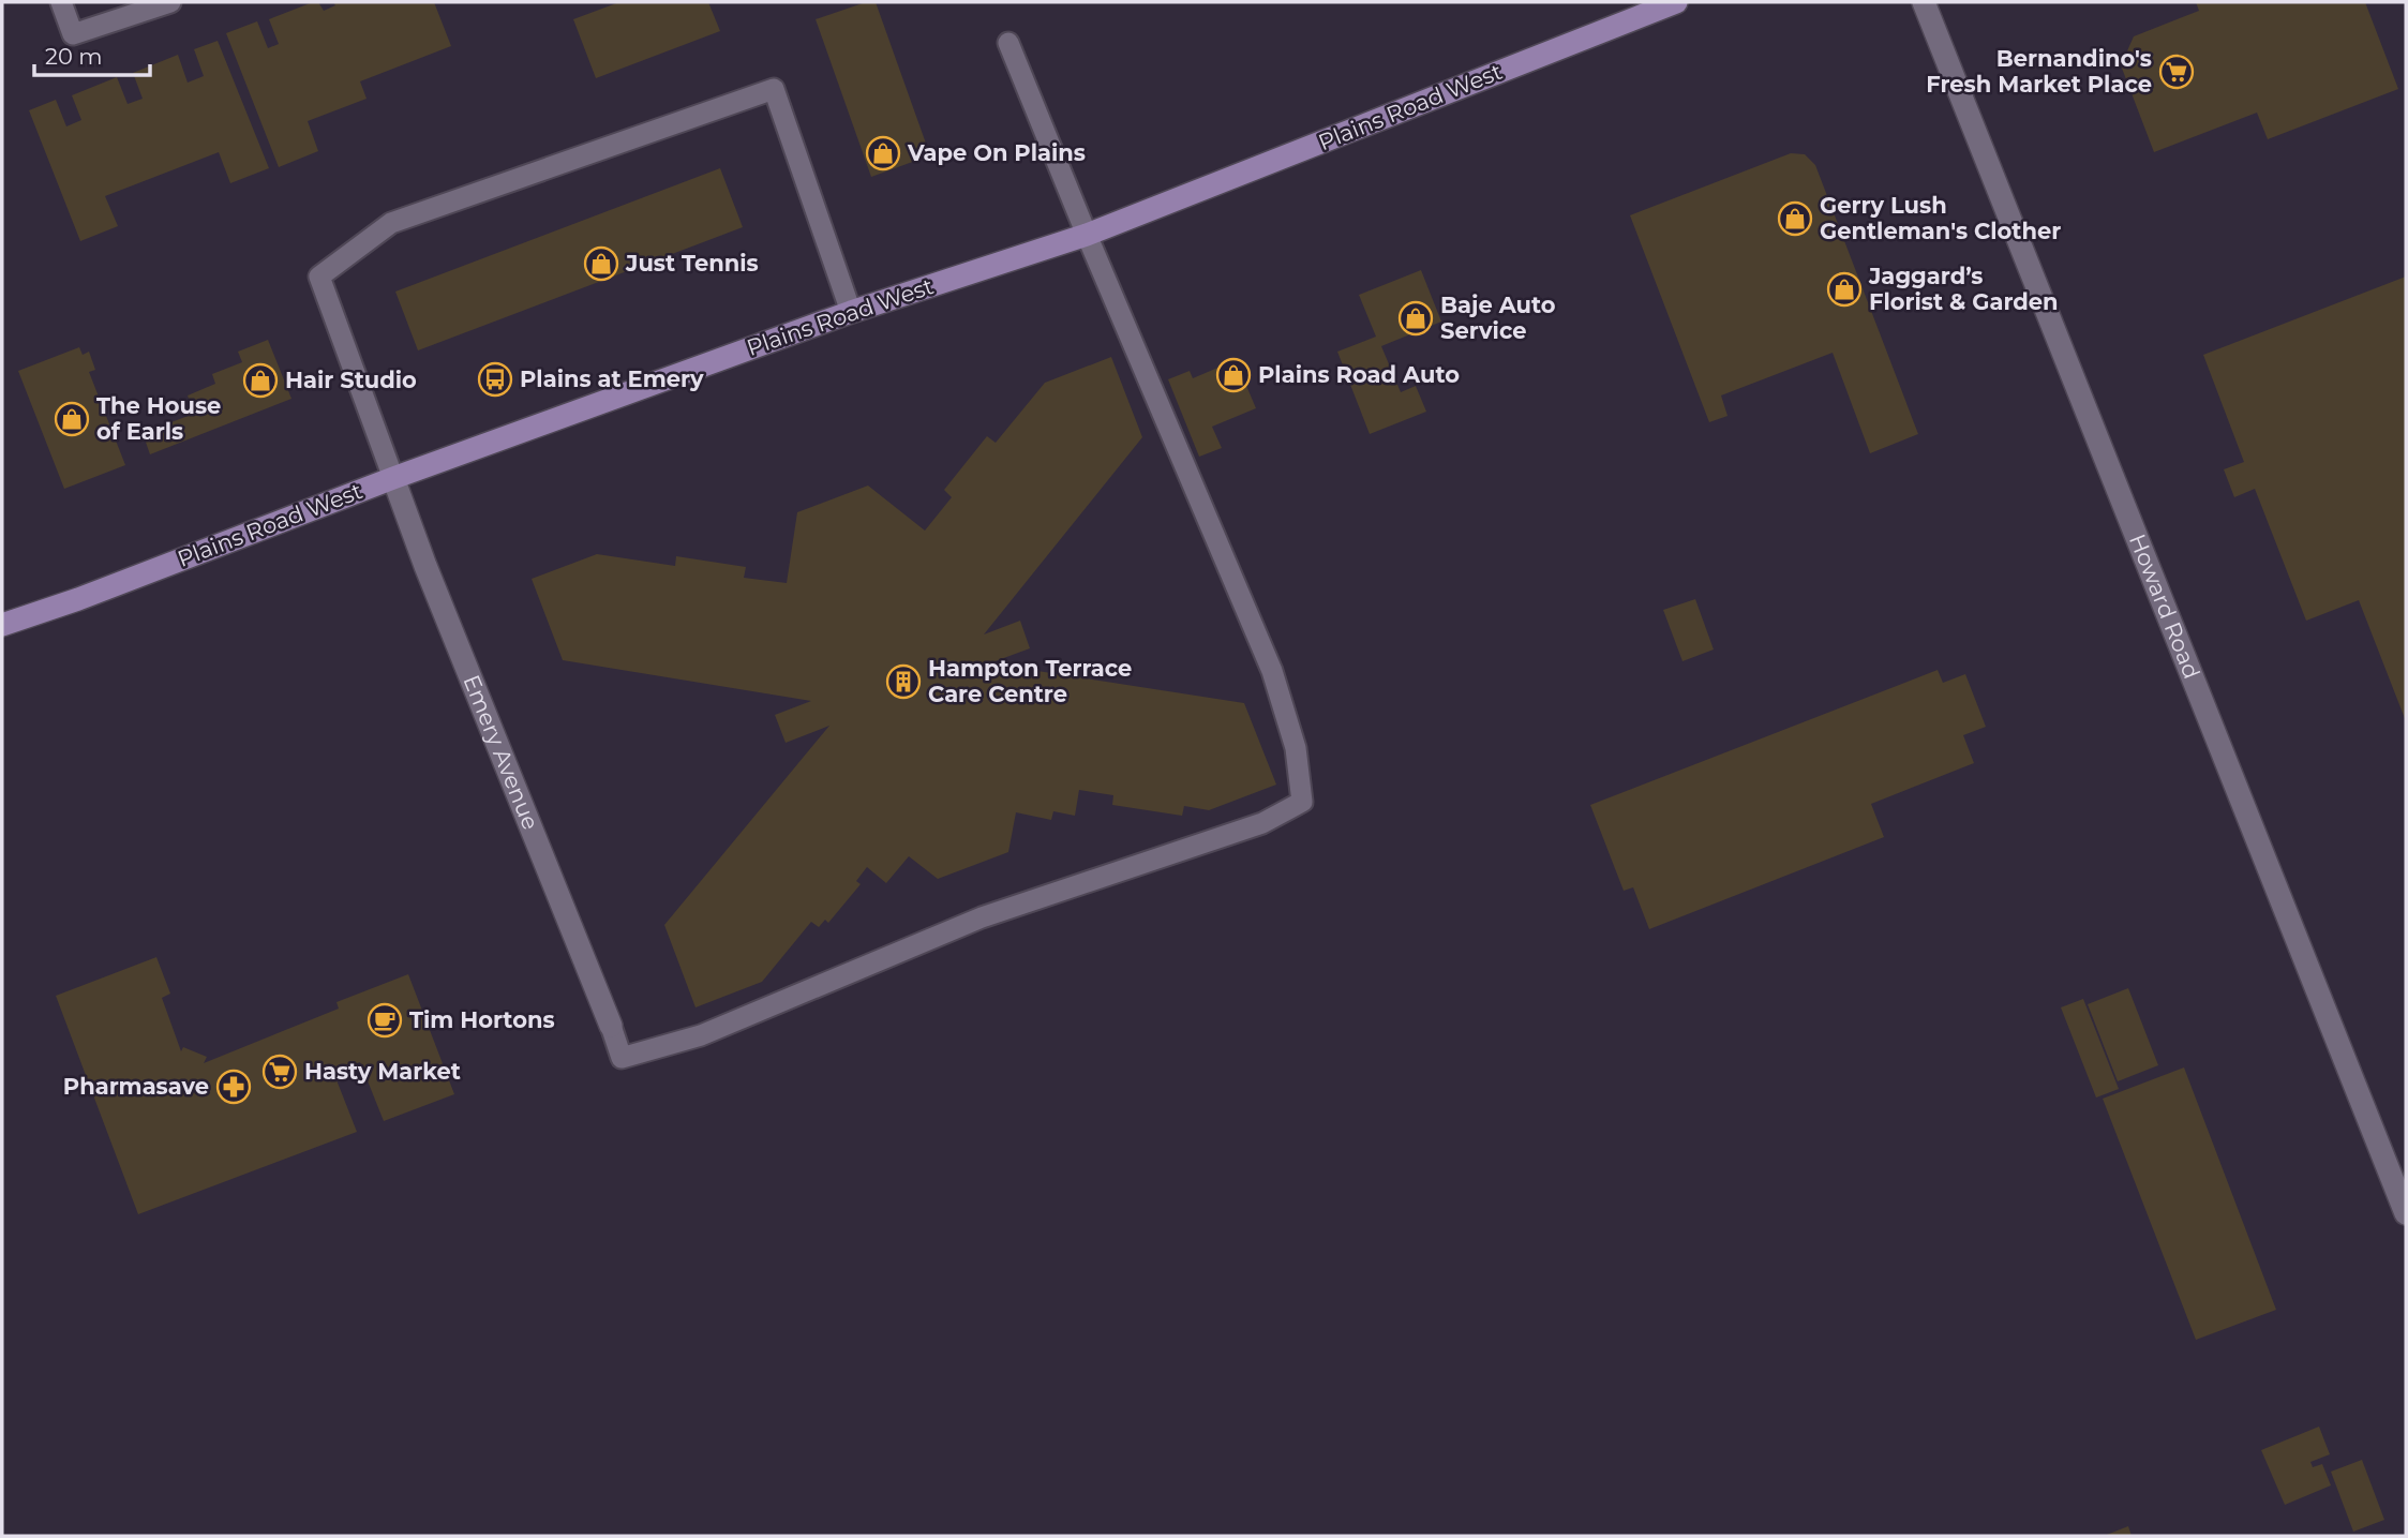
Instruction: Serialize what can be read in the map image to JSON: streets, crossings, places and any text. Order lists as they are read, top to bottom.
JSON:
{
  "streets": {
    "main road": ["Plains Road West"],
    "street": ["Howard Road", "Emery Avenue"]
  },
  "crossings": [
    ["Plains Road West", "Emery Avenue"]
  ],
  "places": {
    "supermarket": ["Bernandino's Fresh Market Place", "Hasty Market"],
    "shop": [
      "Vape On Plains",
      "Gerry Lush Gentleman's Clother",
      "Just Tennis",
      "Jaggard’s Florist & Garden",
      "Baje Auto Service",
      "Plains Road Auto",
      "Hair Studio",
      "The House of Earls"
    ],
    "bus stop": ["Plains at Emery"],
    "building": ["Hampton Terrace Care Centre"],
    "cafe": ["Tim Hortons"],
    "pharmacy": ["Pharmasave"]
  },
  "scale_bar": "20 m"
}
